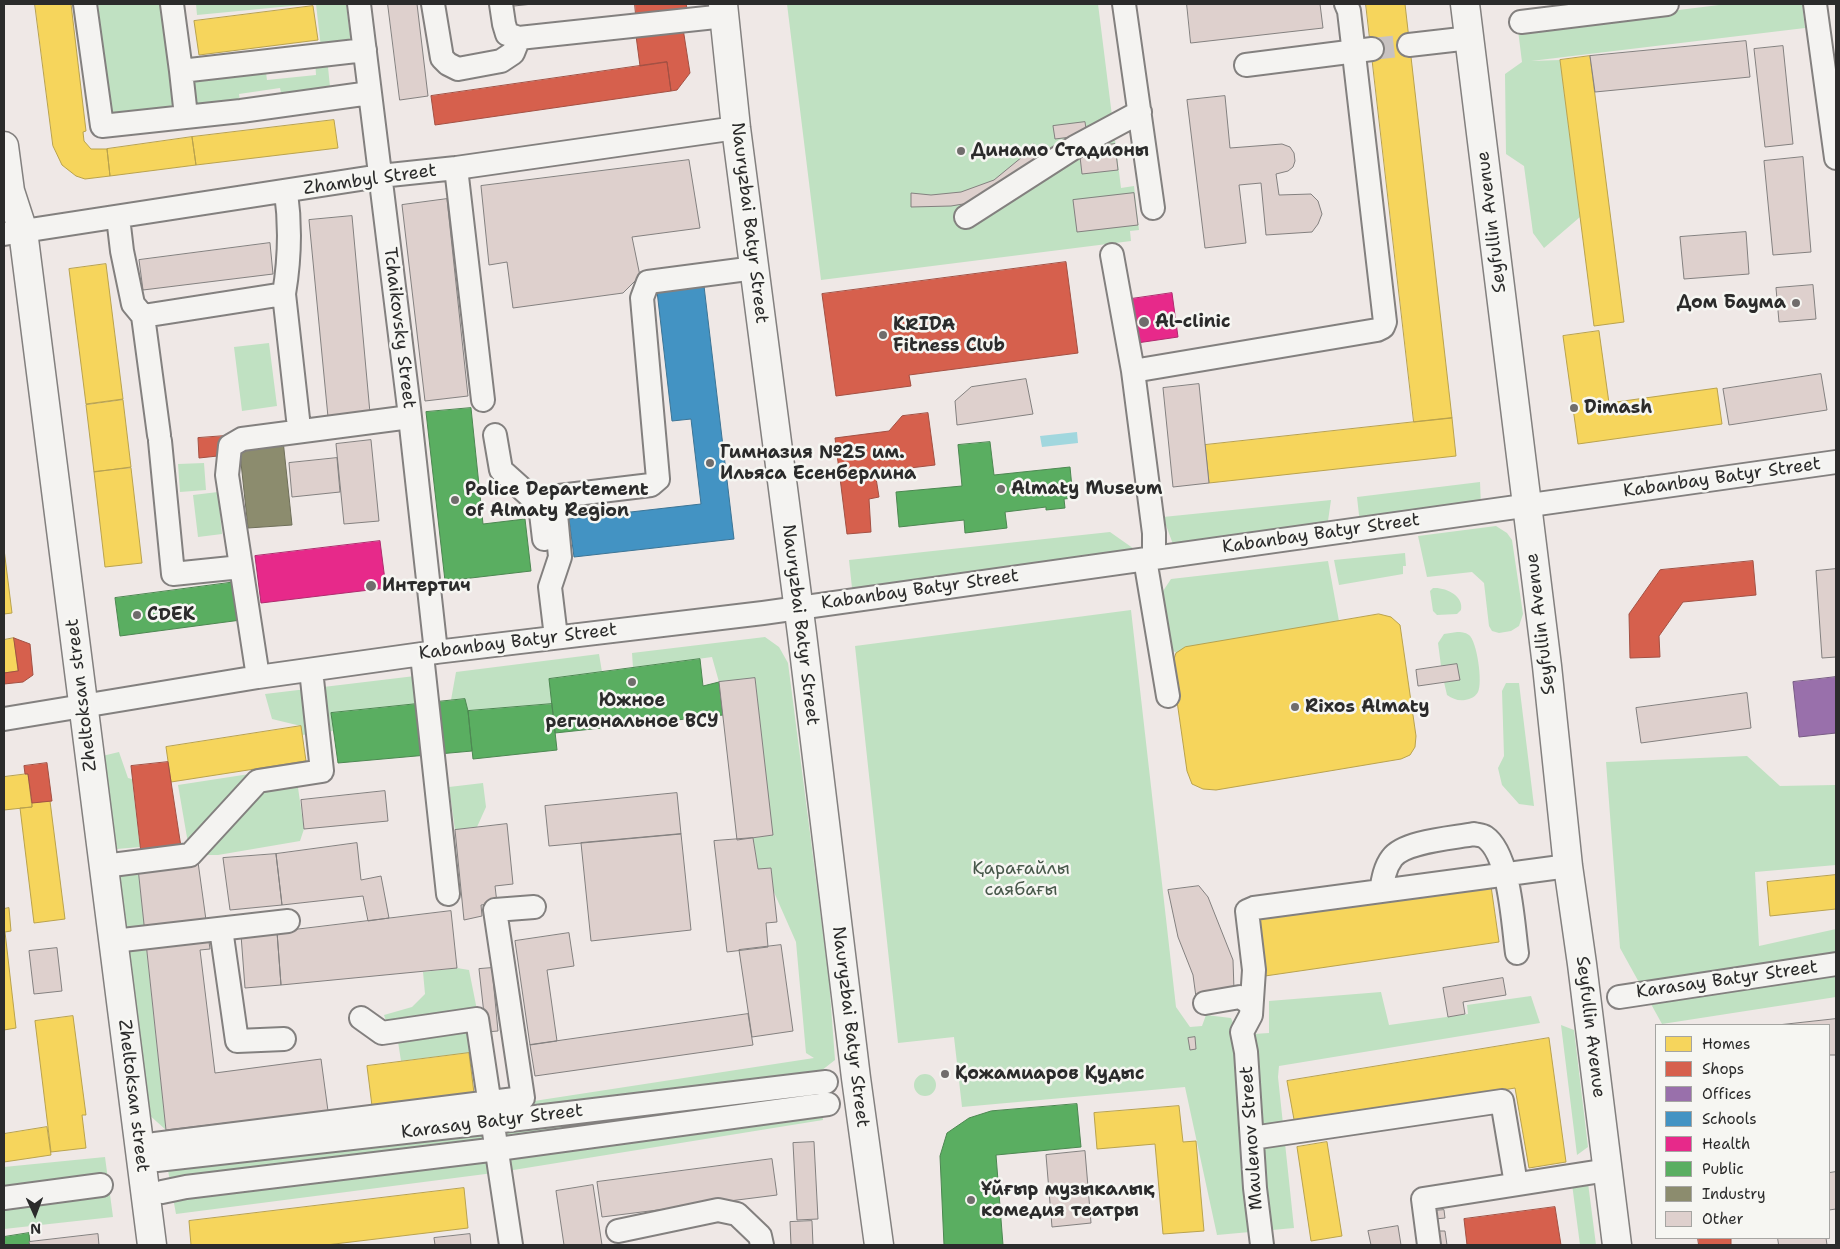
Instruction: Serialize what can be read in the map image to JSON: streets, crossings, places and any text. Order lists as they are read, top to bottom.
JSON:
{
  "streets": {
    "main road": ["Seyfullin Avenue", "Nauryzbai Batyr Street", "Zheltoksan street"],
    "street": [
      "Zhambyl Street",
      "Tchaikovsky Street",
      "Kabanbay Batyr Street",
      "Karasay Batyr Street",
      "Maulenov Street"
    ]
  },
  "crossings": [
    ["Zhambyl Street", "Nauryzbai Batyr Street"],
    ["Zhambyl Street", "Tchaikovsky Street"],
    ["Zhambyl Street", "Zheltoksan street"],
    ["Seyfullin Avenue", "Kabanbay Batyr Street"],
    ["Nauryzbai Batyr Street", "Kabanbay Batyr Street"],
    ["Tchaikovsky Street", "Kabanbay Batyr Street"],
    ["Kabanbay Batyr Street", "Zheltoksan street"]
  ],
  "parks": ["Қарағайлы саябағы"],
  "places": [
    "Динамо Стадионы",
    "Дом Баума",
    "Al-clinic",
    "KRIDA Fitness Club",
    "Dimash",
    "Гимназия №25 им. Ильяса Есенберлина",
    "Almaty Museum",
    "Police Departement of Almaty Region",
    "Интертич",
    "CDEK",
    "Южное региональное ВСУ",
    "Rixos Almaty",
    "Қожамиаров Қудыс",
    "Ұйғыр музыкалық комедия театры"
  ],
  "legend": [
    "Homes",
    "Shops",
    "Offices",
    "Schools",
    "Health",
    "Public",
    "Industry",
    "Other"
  ],
  "north": "bottom"
}
